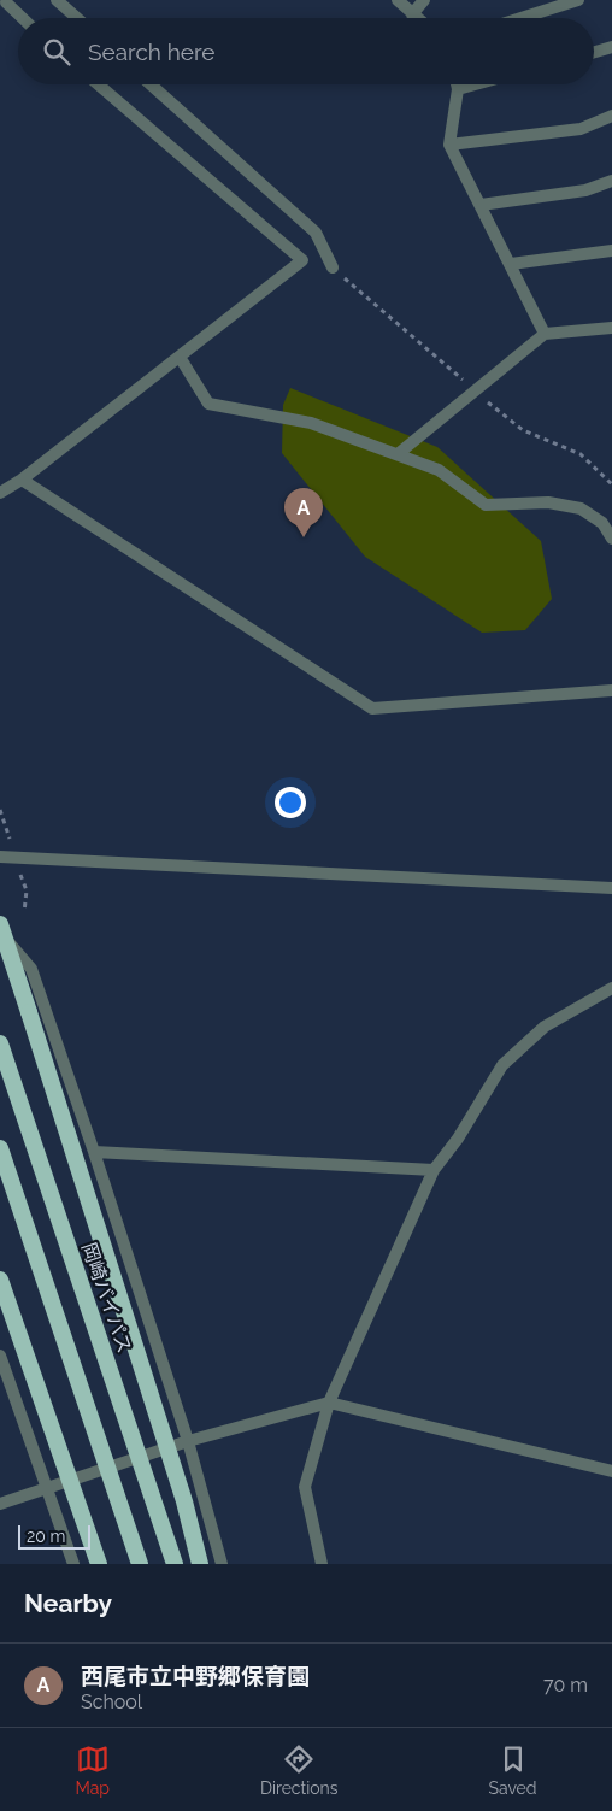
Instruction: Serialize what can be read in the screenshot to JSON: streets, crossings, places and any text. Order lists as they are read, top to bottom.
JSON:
{
  "streets": {
    "highway": ["岡崎バイパス"]
  },
  "scale_bar": "20 m",
  "page": {
    "search": "Search here",
    "pins": "A",
    "scale": "20 m",
    "heading": "Nearby",
    "list": [
      {
        "mark": "A",
        "name": "西尾市立中野郷保育園",
        "note": "School",
        "value": "70 m"
      }
    ],
    "nav": ["Map", "Directions", "Saved"]
  }
}
